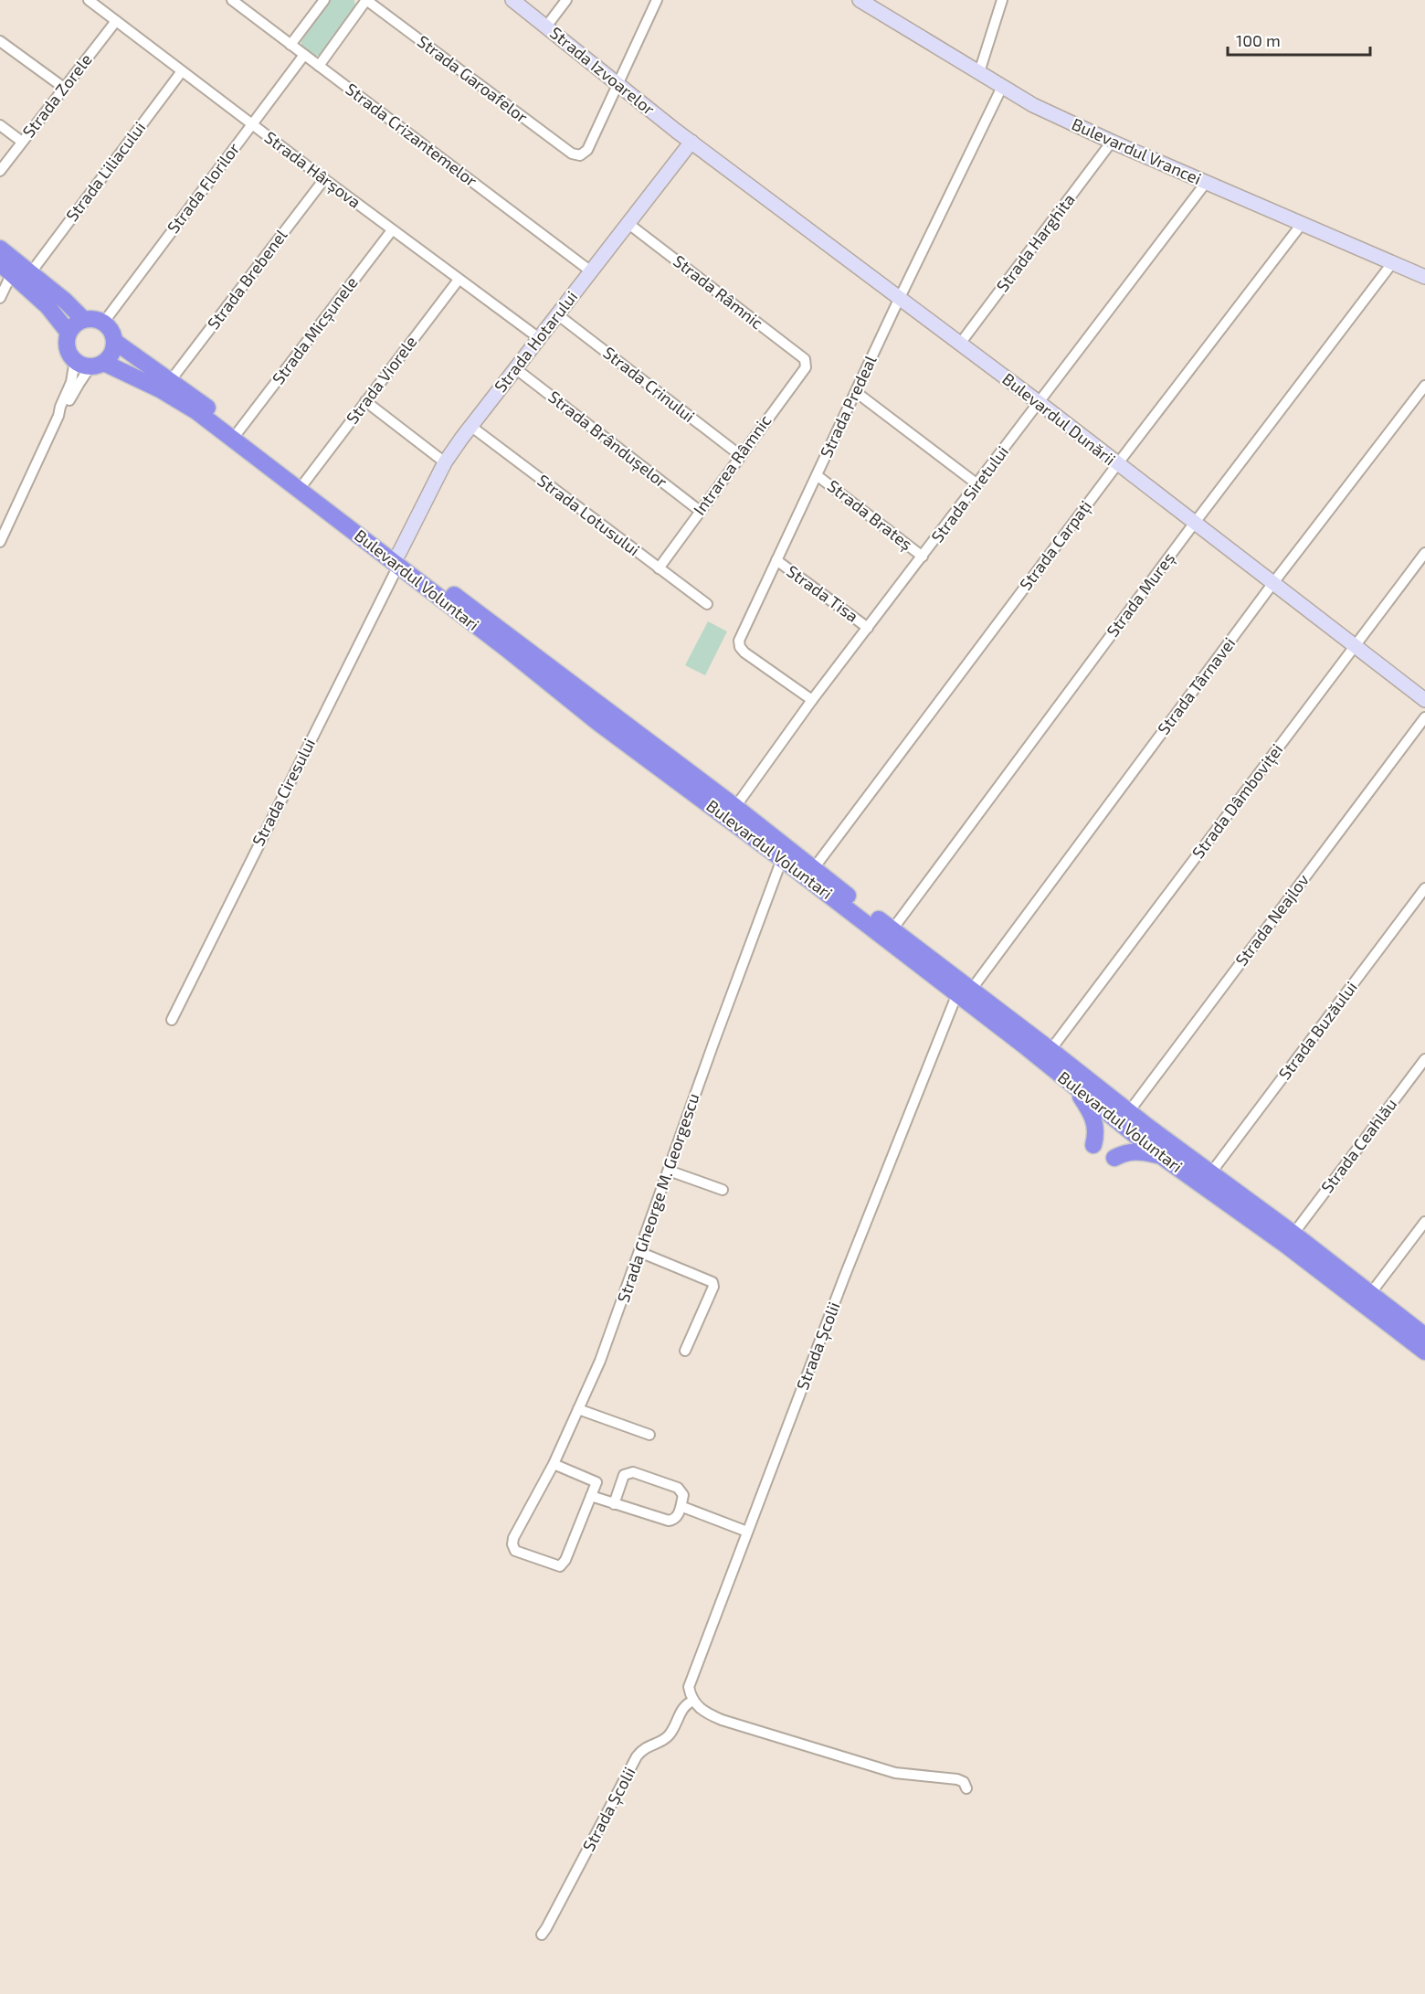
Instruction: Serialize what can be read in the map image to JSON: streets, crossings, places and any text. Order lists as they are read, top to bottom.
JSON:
{
  "streets": {
    "highway": ["Bulevardul Voluntari"],
    "street": [
      "Strada Izvoarelor",
      "Strada Garoafelor",
      "Strada Zorele",
      "Strada Crizantemelor",
      "Bulevardul Vrancei",
      "Strada Hârșova",
      "Strada Liliacului",
      "Strada Florilor",
      "Strada Harghita",
      "Strada Brebenel",
      "Strada Râmnic",
      "Strada Micșunele",
      "Strada Hotarului",
      "Strada Viorele",
      "Strada Crinului",
      "Strada Predeal",
      "Bulevardul Dunării",
      "Strada Brândușelor",
      "Intrarea Râmnic",
      "Strada Siretului",
      "Strada Lotusului",
      "Strada Brateș",
      "Strada Carpați",
      "Strada Tisa",
      "Strada Mureș",
      "Strada Târnavei",
      "Strada Ciresului",
      "Strada Dâmboviței",
      "Strada Neajlov",
      "Strada Buzăului",
      "Strada Ceahlău",
      "Strada Gheorge M. Georgescu",
      "Strada Școlii"
    ]
  },
  "crossings": [
    ["Strada Izvoarelor", "Strada Garoafelor"],
    ["Strada Izvoarelor", "Strada Hotarului"],
    ["Strada Izvoarelor", "Bulevardul Dunării"],
    ["Strada Zorele", "Strada Hârșova"],
    ["Strada Crizantemelor", "Strada Florilor"],
    ["Strada Crizantemelor", "Strada Hotarului"],
    ["Bulevardul Vrancei", "Strada Harghita"],
    ["Bulevardul Vrancei", "Strada Predeal"],
    ["Bulevardul Vrancei", "Strada Siretului"],
    ["Bulevardul Vrancei", "Strada Carpați"],
    ["Bulevardul Vrancei", "Strada Mureș"],
    ["Strada Hârșova", "Strada Liliacului"],
    ["Strada Hârșova", "Strada Florilor"],
    ["Strada Hârșova", "Strada Brebenel"],
    ["Strada Hârșova", "Strada Micșunele"],
    ["Strada Hârșova", "Strada Hotarului"],
    ["Strada Hârșova", "Strada Viorele"],
    ["Strada Florilor", "Bulevardul Voluntari"],
    ["Strada Harghita", "Bulevardul Dunării"],
    ["Strada Brebenel", "Bulevardul Voluntari"],
    ["Strada Râmnic", "Strada Hotarului"],
    ["Strada Râmnic", "Intrarea Râmnic"],
    ["Strada Micșunele", "Bulevardul Voluntari"],
    ["Strada Hotarului", "Strada Crinului"],
    ["Strada Hotarului", "Bulevardul Dunării"],
    ["Strada Hotarului", "Strada Brândușelor"],
    ["Strada Hotarului", "Strada Lotusului"],
    ["Strada Hotarului", "Bulevardul Voluntari"],
    ["Strada Hotarului", "Strada Ciresului"],
    ["Strada Viorele", "Bulevardul Voluntari"],
    ["Strada Crinului", "Intrarea Râmnic"],
    ["Strada Predeal", "Bulevardul Dunării"],
    ["Strada Predeal", "Strada Siretului"],
    ["Strada Predeal", "Strada Brateș"],
    ["Strada Predeal", "Strada Tisa"],
    ["Bulevardul Dunării", "Strada Siretului"],
    ["Bulevardul Dunării", "Strada Carpați"],
    ["Bulevardul Dunării", "Strada Mureș"],
    ["Bulevardul Dunării", "Strada Târnavei"],
    ["Bulevardul Dunării", "Strada Dâmboviței"],
    ["Strada Brândușelor", "Intrarea Râmnic"],
    ["Intrarea Râmnic", "Strada Lotusului"],
    ["Strada Siretului", "Strada Brateș"],
    ["Strada Siretului", "Bulevardul Voluntari"],
    ["Strada Siretului", "Strada Tisa"],
    ["Strada Carpați", "Bulevardul Voluntari"],
    ["Bulevardul Voluntari", "Strada Mureș"],
    ["Bulevardul Voluntari", "Strada Târnavei"],
    ["Bulevardul Voluntari", "Strada Ciresului"],
    ["Bulevardul Voluntari", "Strada Dâmboviței"],
    ["Bulevardul Voluntari", "Strada Neajlov"],
    ["Bulevardul Voluntari", "Strada Buzăului"],
    ["Bulevardul Voluntari", "Strada Ceahlău"],
    ["Bulevardul Voluntari", "Strada Gheorge M. Georgescu"],
    ["Bulevardul Voluntari", "Strada Școlii"],
    ["Strada Târnavei", "Strada Școlii"]
  ],
  "scale_bar": "100 m"
}
